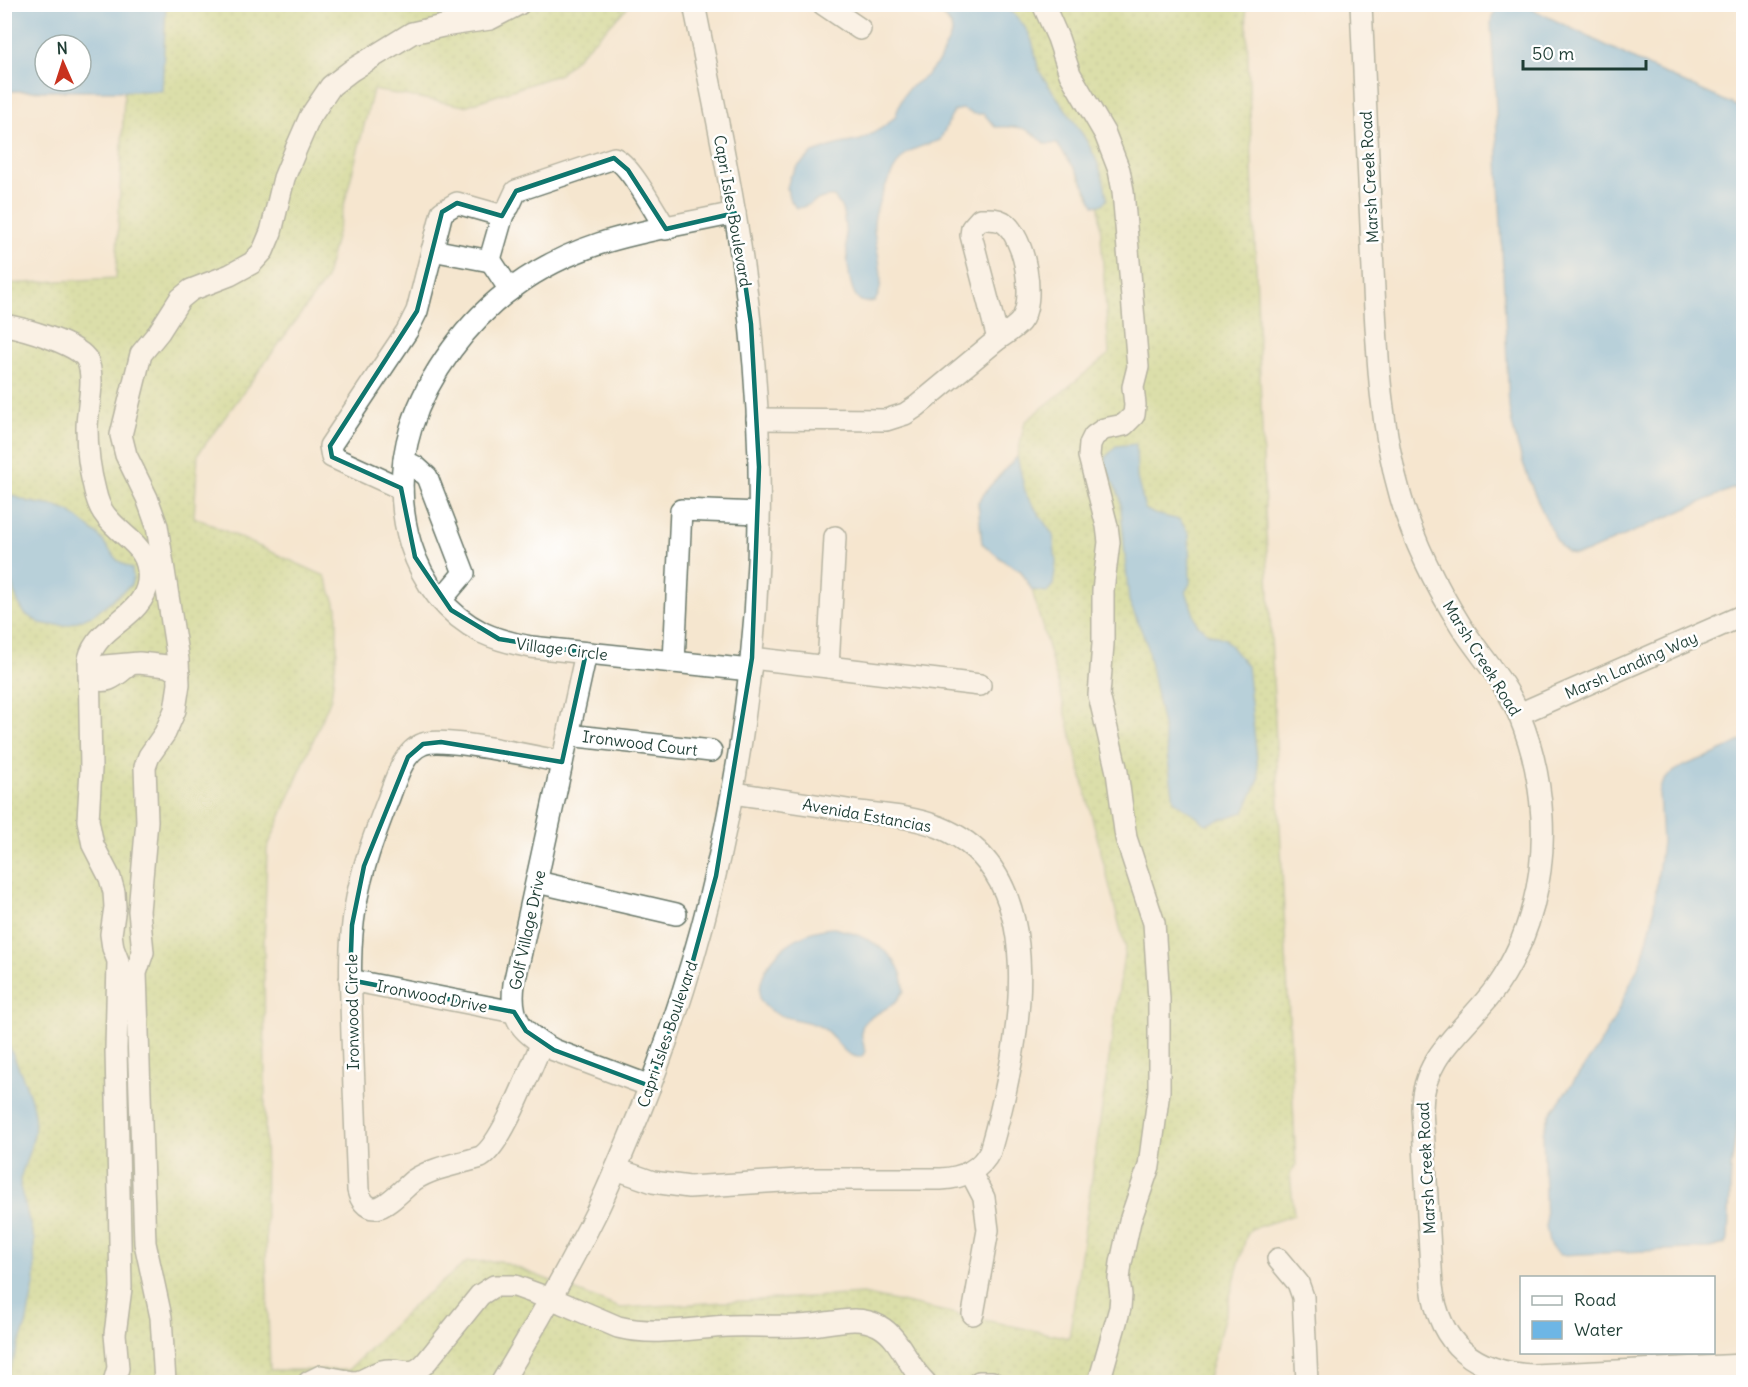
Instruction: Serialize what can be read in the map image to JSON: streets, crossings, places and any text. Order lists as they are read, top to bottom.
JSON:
{
  "streets": {
    "street": [
      "Marsh Creek Road",
      "Capri Isles Boulevard",
      "Village Circle",
      "Marsh Landing Way",
      "Ironwood Court",
      "Avenida Estancias",
      "Golf Village Drive",
      "Ironwood Drive",
      "Ironwood Circle"
    ]
  },
  "crossings": [
    ["Marsh Creek Road", "Marsh Landing Way"],
    ["Capri Isles Boulevard", "Village Circle"],
    ["Capri Isles Boulevard", "Avenida Estancias"],
    ["Capri Isles Boulevard", "Golf Village Drive"],
    ["Golf Village Drive", "Ironwood Drive"],
    ["Golf Village Drive", "Ironwood Circle"],
    ["Ironwood Drive", "Ironwood Circle"]
  ],
  "legend": ["Road", "Water"],
  "scale_bar": "50 m",
  "north": "top"
}
